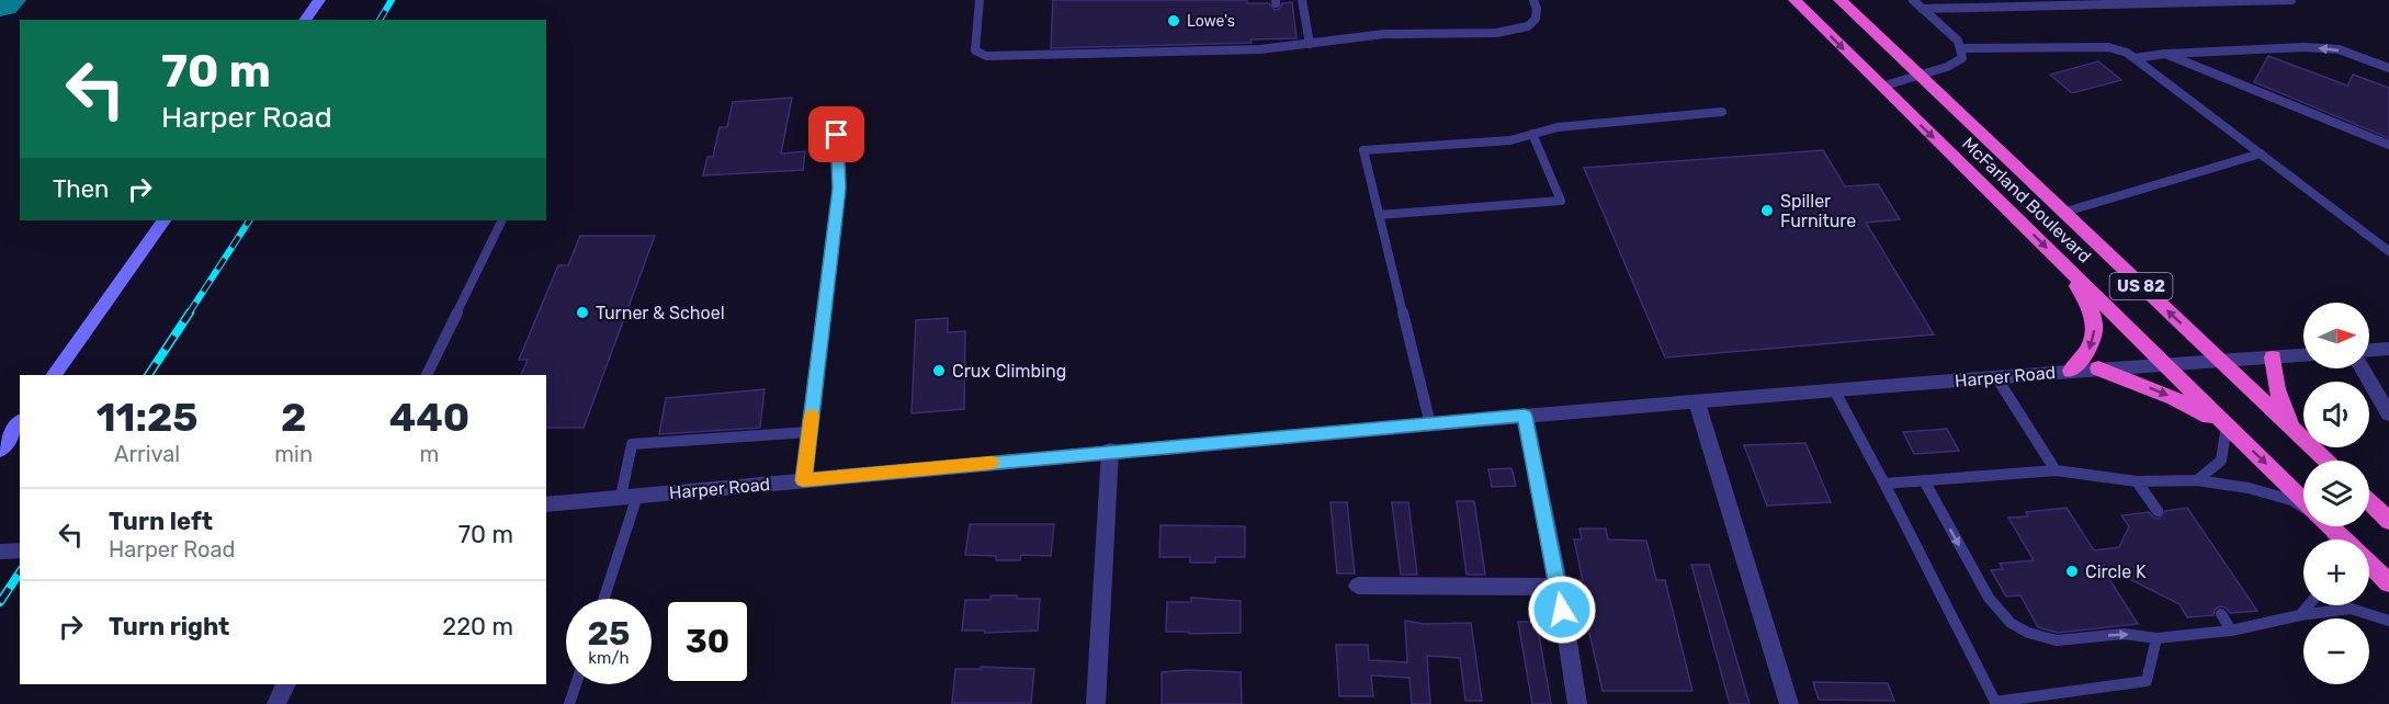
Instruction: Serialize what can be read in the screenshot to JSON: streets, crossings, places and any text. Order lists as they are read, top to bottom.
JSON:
{
  "streets": {
    "highway": ["McFarland Boulevard", "US 82"],
    "street": ["Harper Road"]
  },
  "crossings": [
    ["McFarland Boulevard", "Harper Road"]
  ],
  "places": [
    "Lowe's",
    "Spiller Furniture",
    "Turner & Schoel",
    "Crux Climbing",
    "Circle K"
  ],
  "north": "right",
  "page": {
    "turn": ["70 m", "Harper Road"],
    "then": "Then",
    "map_buttons": ["+", "−"],
    "eta": [
      "11:25",
      "Arrival",
      "2",
      "min",
      "440",
      "m"
    ],
    "list": [
      {
        "name": "Turn left",
        "note": "Harper Road",
        "value": "70 m"
      },
      {
        "name": "Turn right",
        "value": "220 m"
      }
    ],
    "speed": "25 km/h",
    "limit": "30"
  }
}
